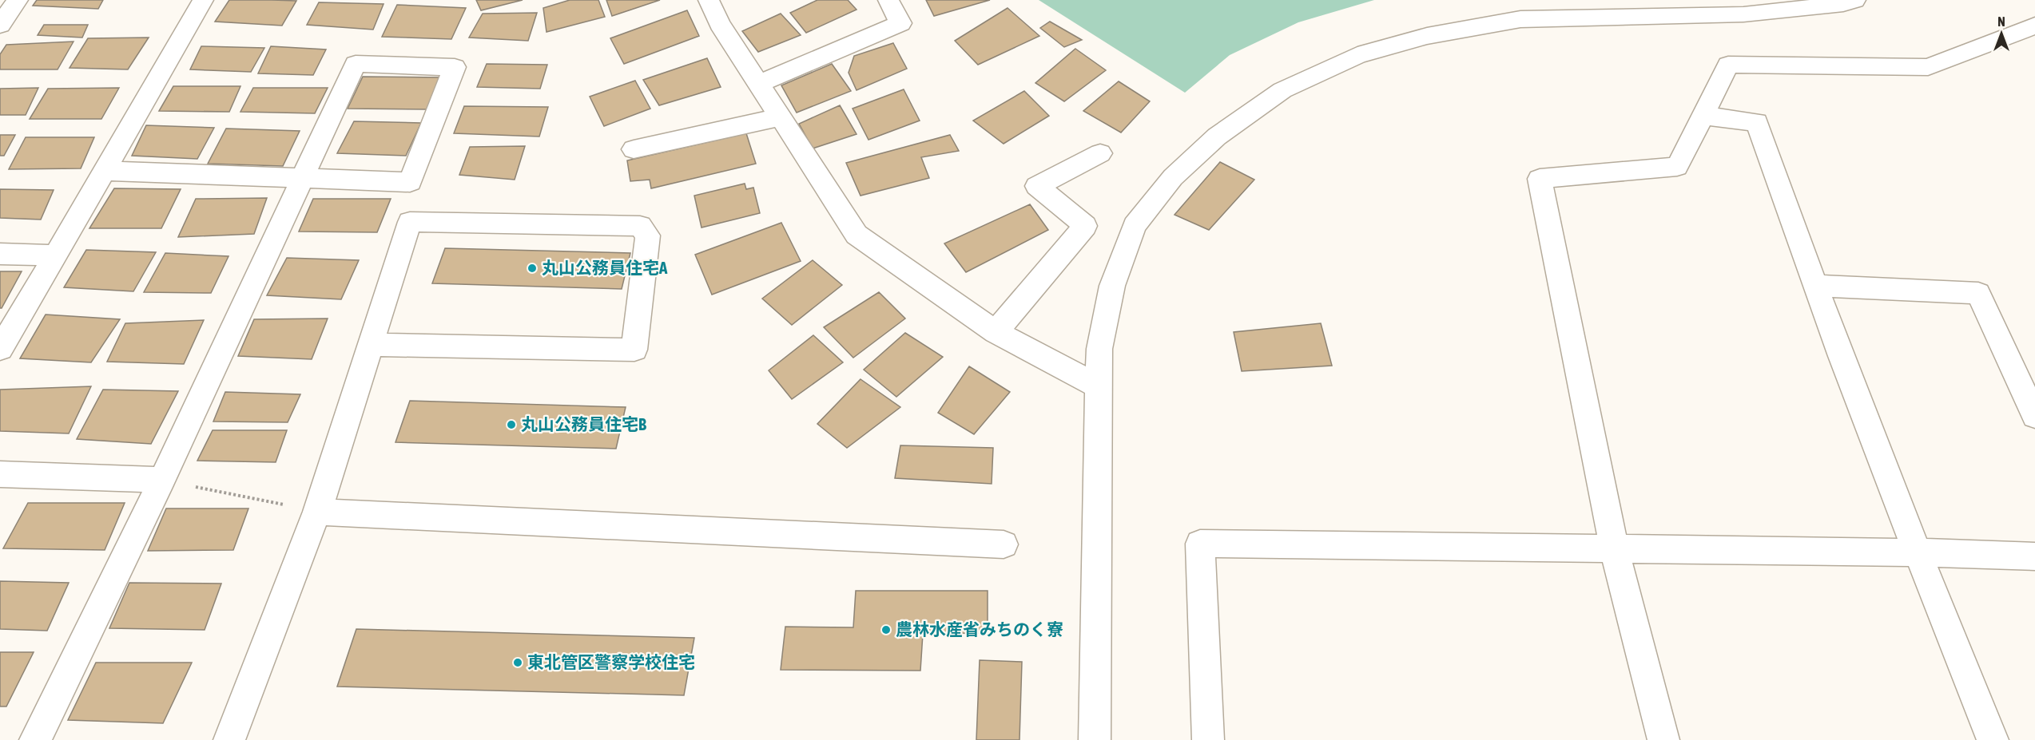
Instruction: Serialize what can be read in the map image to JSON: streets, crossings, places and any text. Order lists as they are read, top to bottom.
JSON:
{
  "places": [
    "丸山公務員住宅A",
    "丸山公務員住宅B",
    "農林水産省みちのく寮",
    "東北管区警察学校住宅"
  ],
  "north": "top"
}
